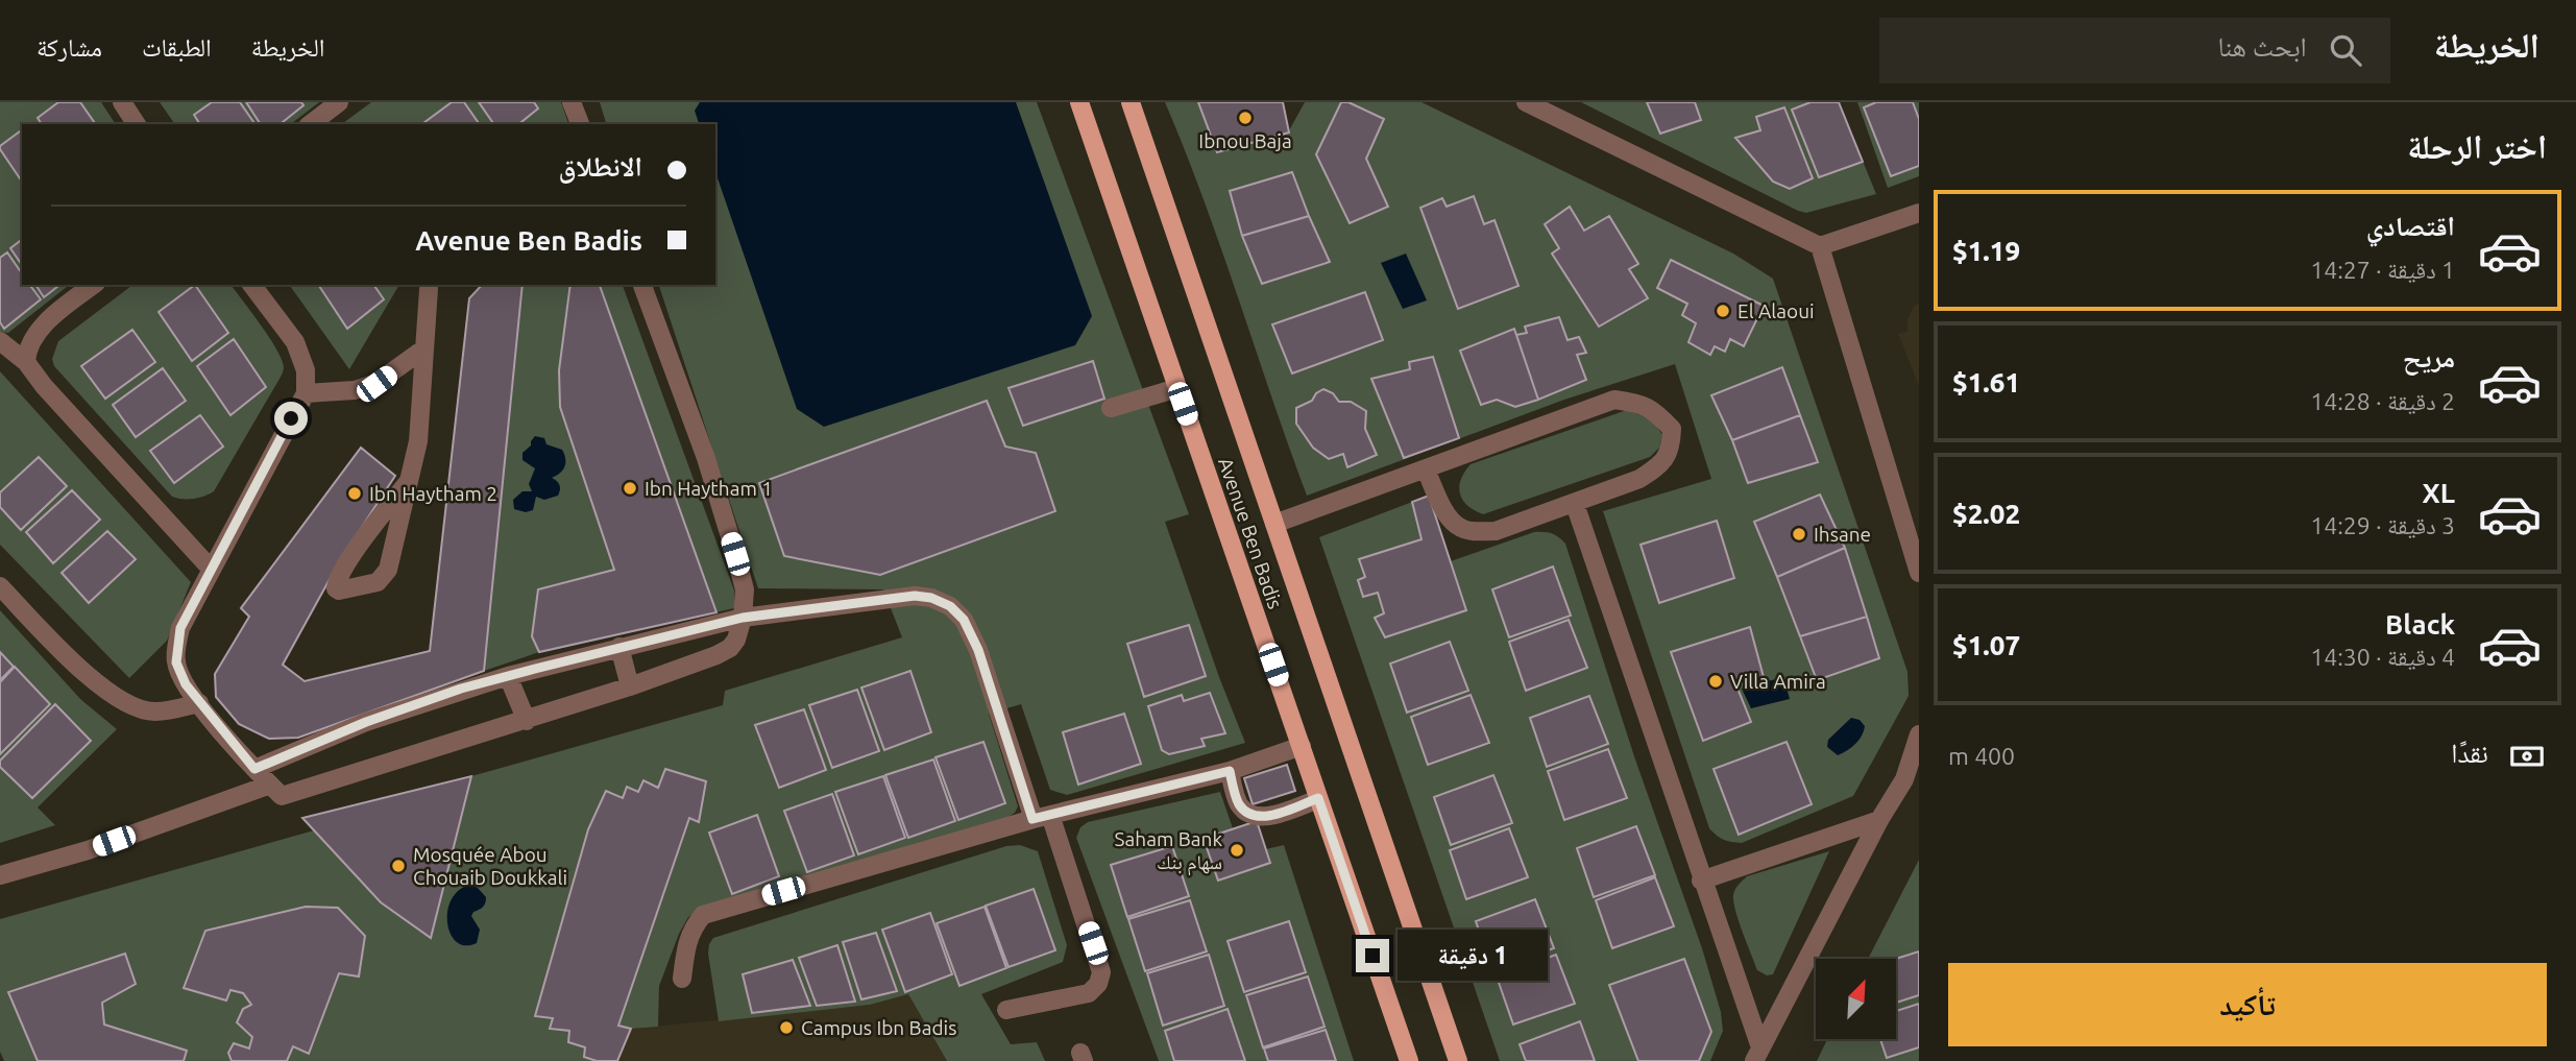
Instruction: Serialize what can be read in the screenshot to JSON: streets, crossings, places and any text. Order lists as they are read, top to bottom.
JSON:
{
  "streets": {
    "main road": ["Avenue Ben Badis"]
  },
  "places": [
    "Ibnou Baja",
    "El Alaoui",
    "Ibn Haytham 1",
    "Ibn Haytham 2",
    "Ihsane",
    "Villa Amira",
    "Saham Bank سهام بنك",
    "Mosquée Abou Chouaib Doukkali",
    "Campus Ibn Badis"
  ],
  "north": "top right",
  "page": {
    "header": "الخريطة",
    "search": "ابحث هنا",
    "nav": ["الخريطة", "الطبقات", "مشاركة"],
    "heading": "اختر الرحلة",
    "banner": ["الانطلاق", "Avenue Ben Badis"],
    "list": [
      {
        "name": "اقتصادي",
        "note": "1 دقيقة · 14:27",
        "value": "$1.19"
      },
      {
        "name": "مريح",
        "note": "2 دقيقة · 14:28",
        "value": "$1.61"
      },
      {
        "name": "XL",
        "note": "3 دقيقة · 14:29",
        "value": "$2.02"
      },
      {
        "name": "Black",
        "note": "4 دقيقة · 14:30",
        "value": "$1.07"
      }
    ],
    "pay": ["نقدًا", "400 m"],
    "bubble": "1 دقيقة",
    "buttons": "تأكيد"
  }
}
